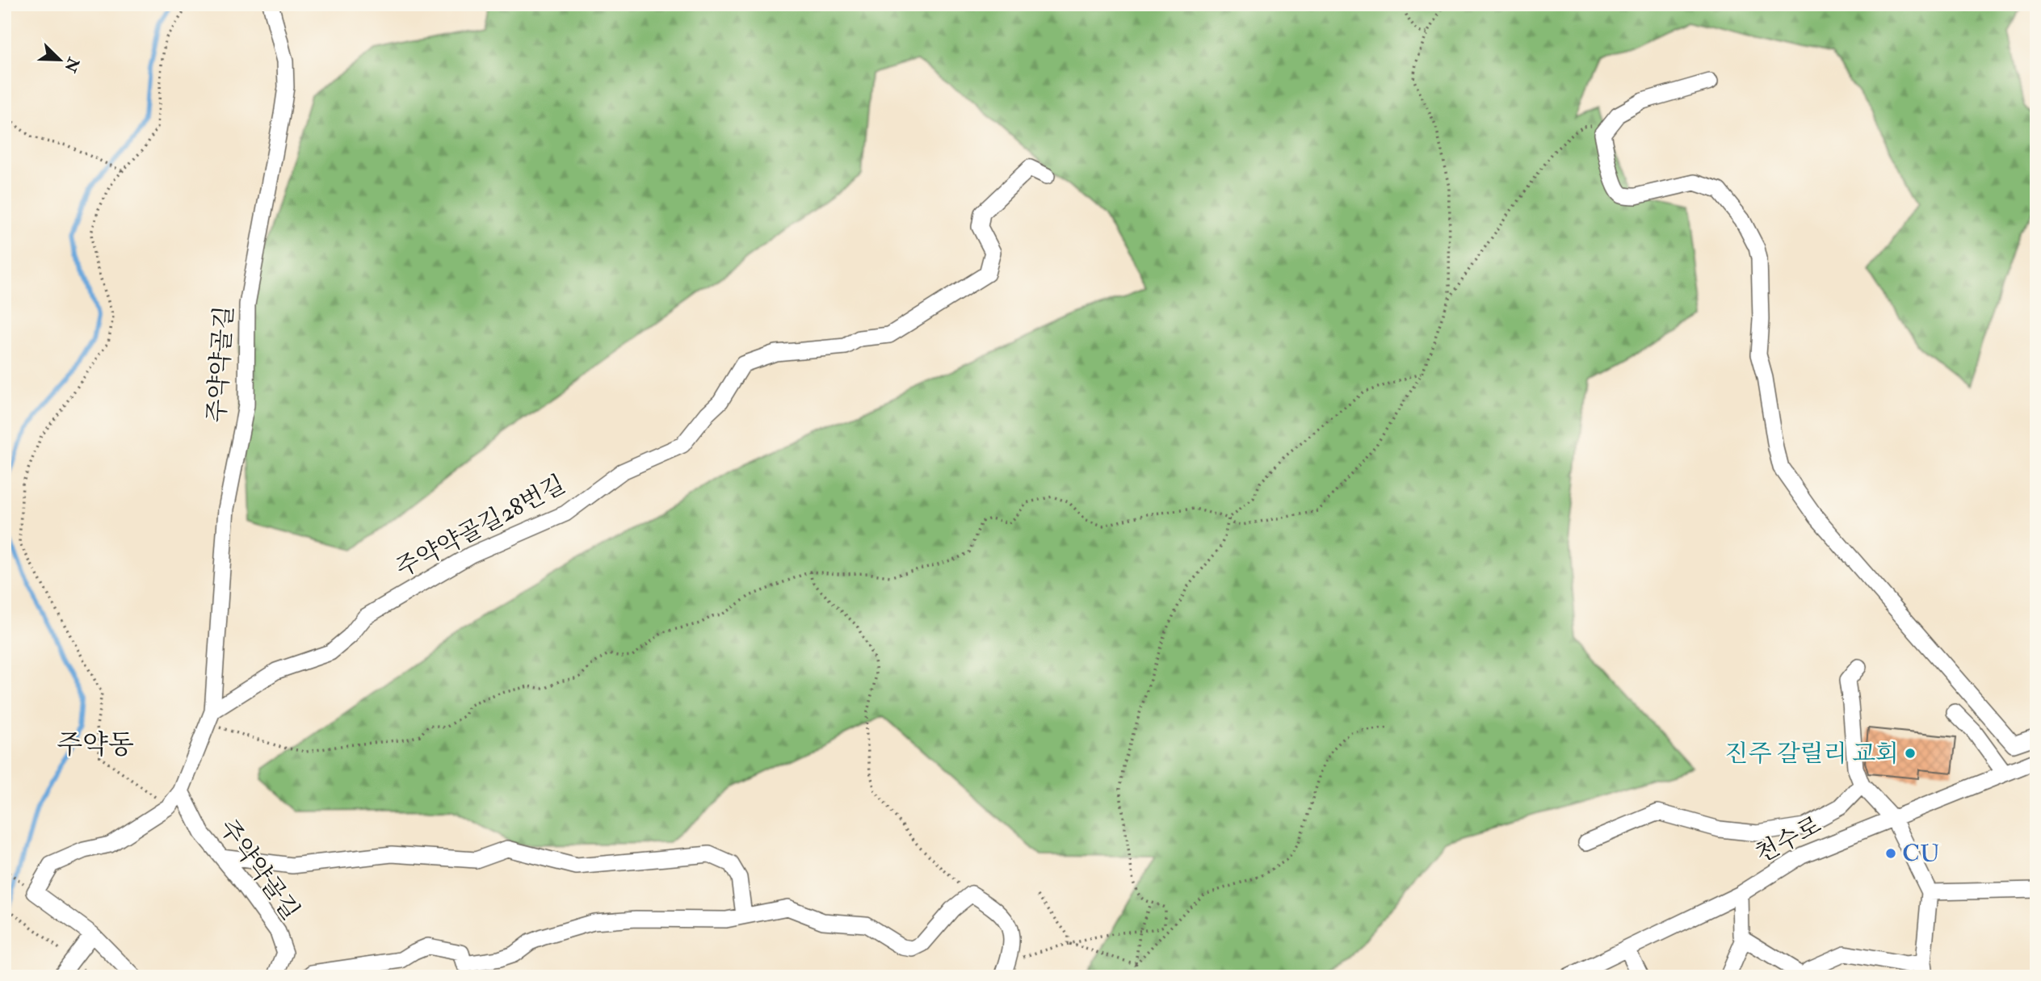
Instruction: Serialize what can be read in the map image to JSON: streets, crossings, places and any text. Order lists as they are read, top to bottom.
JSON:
{
  "streets": {
    "street": ["주약약골길", "주약약골길28번길", "천수로"]
  },
  "crossings": [
    ["주약약골길", "주약약골길28번길"]
  ],
  "districts": ["주약동"],
  "places": ["진주 갈릴리 교회", "CU"],
  "north": "bottom right"
}
